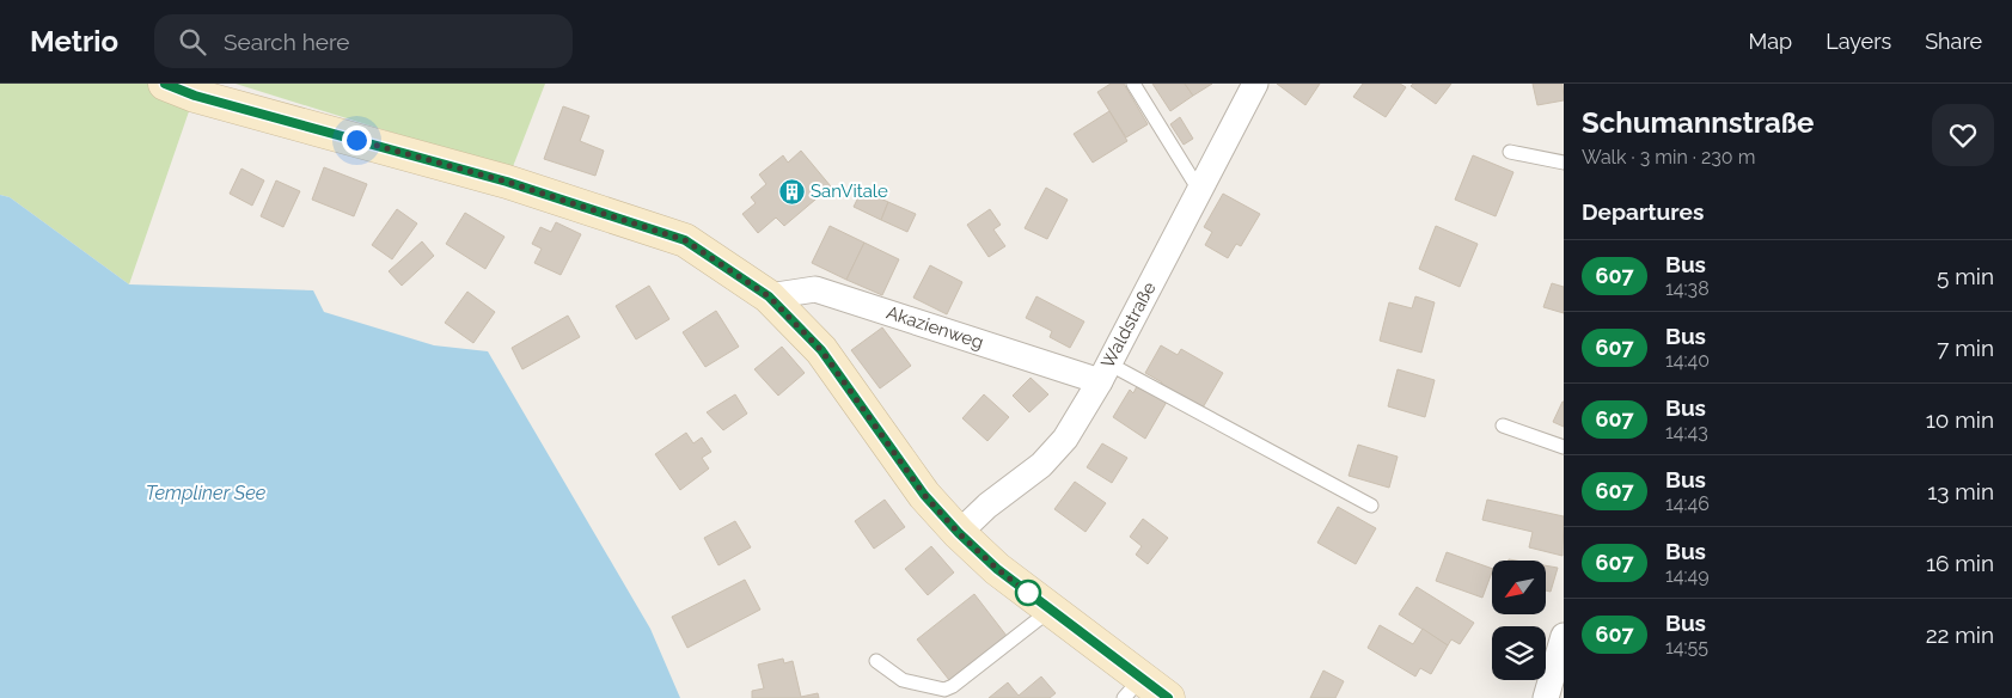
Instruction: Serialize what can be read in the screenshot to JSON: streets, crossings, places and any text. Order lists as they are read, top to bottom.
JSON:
{
  "streets": {
    "street": ["Waldstraße", "Akazienweg"]
  },
  "crossings": [
    ["Waldstraße", "Akazienweg"]
  ],
  "water": ["Templiner See"],
  "places": {
    "building": ["SanVitale"]
  },
  "lines": ["bus line 607"],
  "north": "bottom left",
  "page": {
    "header": "Metrio",
    "search": "Search here",
    "nav": ["Map", "Layers", "Share"],
    "heading": [
      ["Schumannstraße", "Walk · 3 min · 230 m"],
      "Departures"
    ],
    "list": [
      {
        "mark": "607",
        "name": "Bus",
        "note": "14:38",
        "value": "5 min"
      },
      {
        "mark": "607",
        "name": "Bus",
        "note": "14:40",
        "value": "7 min"
      },
      {
        "mark": "607",
        "name": "Bus",
        "note": "14:43",
        "value": "10 min"
      },
      {
        "mark": "607",
        "name": "Bus",
        "note": "14:46",
        "value": "13 min"
      },
      {
        "mark": "607",
        "name": "Bus",
        "note": "14:49",
        "value": "16 min"
      },
      {
        "mark": "607",
        "name": "Bus",
        "note": "14:55",
        "value": "22 min"
      }
    ]
  }
}
